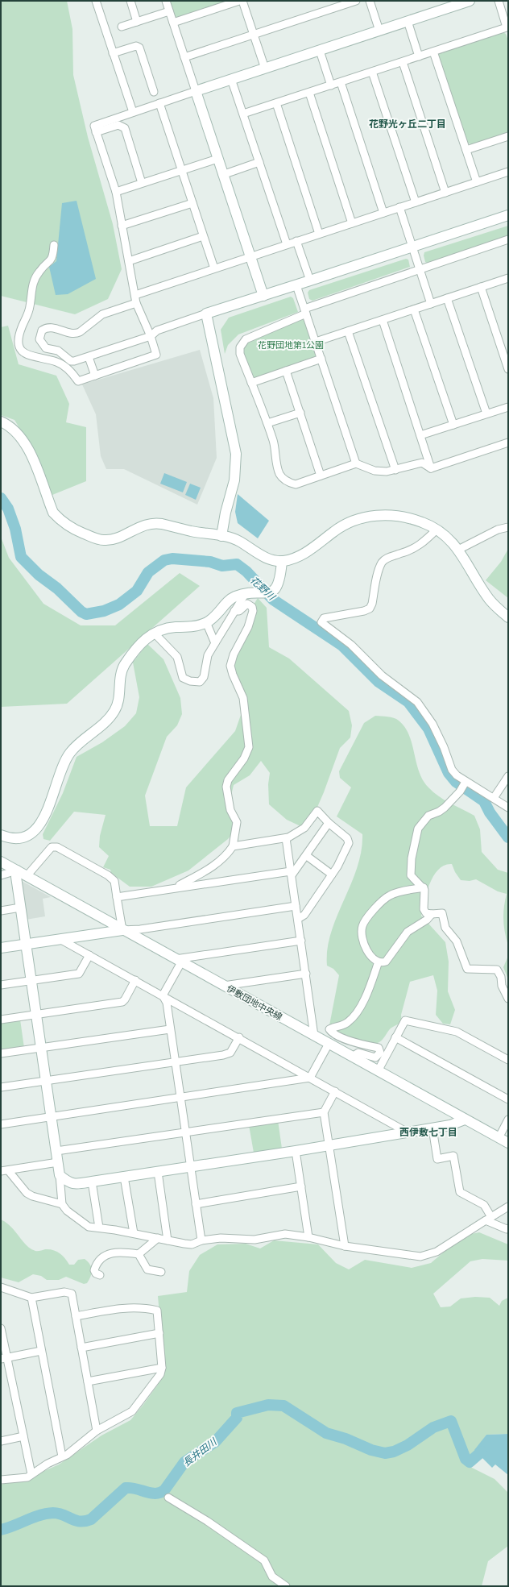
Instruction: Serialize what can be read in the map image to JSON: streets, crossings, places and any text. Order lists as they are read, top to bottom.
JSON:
{
  "streets": {
    "street": ["伊敷団地中央線"]
  },
  "districts": ["花野光ヶ丘二丁目", "西伊敷七丁目"],
  "water": ["花野川", "長井田川"],
  "parks": ["花野団地第1公園"]
}
